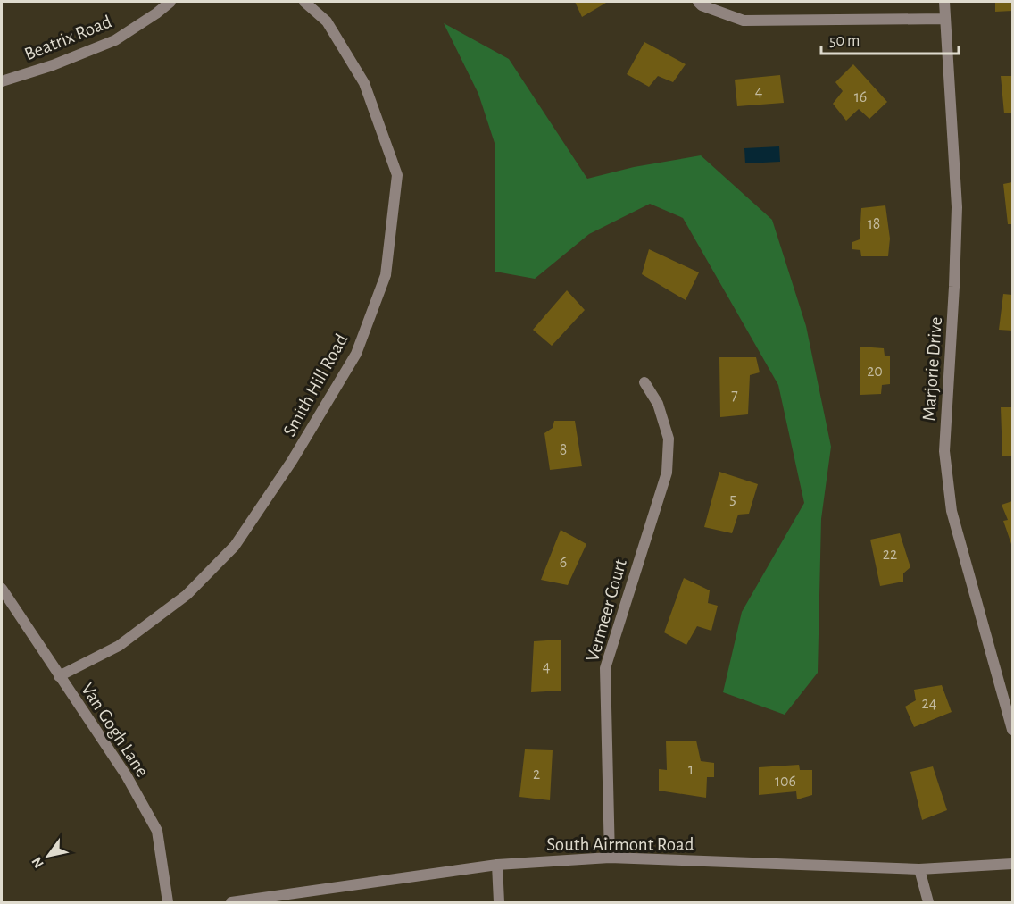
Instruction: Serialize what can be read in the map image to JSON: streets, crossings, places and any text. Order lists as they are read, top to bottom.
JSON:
{
  "streets": {
    "street": [
      "Beatrix Road",
      "Marjorie Drive",
      "Smith Hill Road",
      "Vermeer Court",
      "Van Gogh Lane",
      "South Airmont Road"
    ]
  },
  "crossings": [
    ["Smith Hill Road", "Van Gogh Lane"],
    ["Vermeer Court", "South Airmont Road"]
  ],
  "house_numbers": [
    "4",
    "16",
    "18",
    "20",
    "7",
    "8",
    "5",
    "22",
    "6",
    "4",
    "24",
    "1",
    "2",
    "106"
  ],
  "scale_bar": "50 m",
  "north": "bottom left"
}
